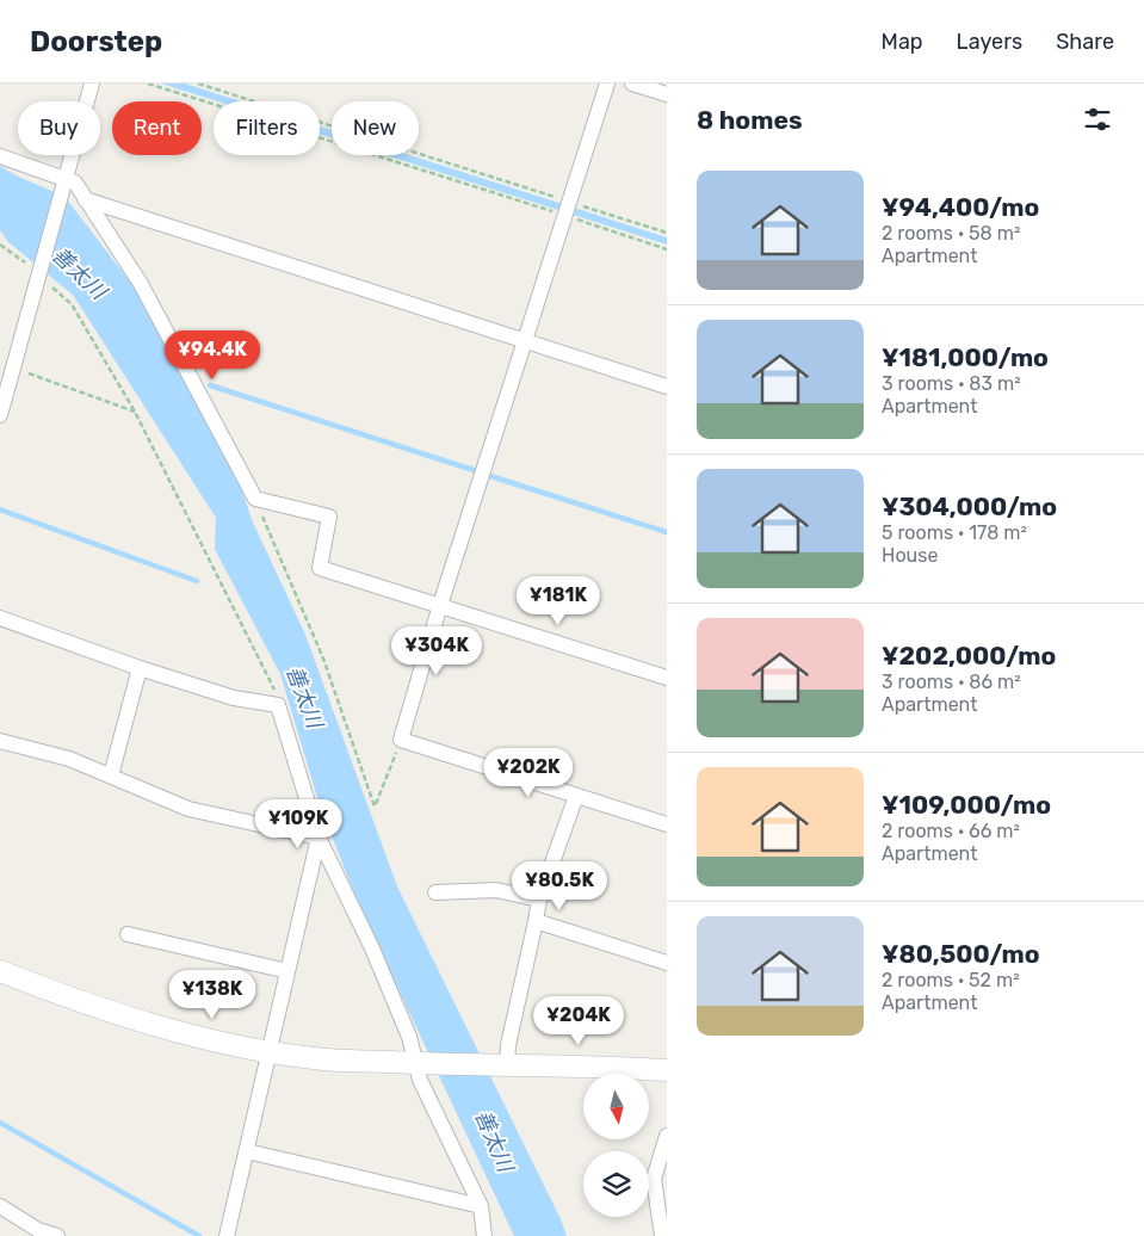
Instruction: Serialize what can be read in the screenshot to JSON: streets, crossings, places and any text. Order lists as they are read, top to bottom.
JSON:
{
  "water": ["善太川"],
  "north": "bottom",
  "page": {
    "header": "Doorstep",
    "nav": ["Map", "Layers", "Share"],
    "heading": "8 homes",
    "chip": [
      "Buy",
      "Rent",
      "Filters",
      "New"
    ],
    "list": [
      {
        "name": "¥94,400/mo",
        "note": "2 rooms · 58 m² · Apartment"
      },
      {
        "name": "¥181,000/mo",
        "note": "3 rooms · 83 m² · Apartment"
      },
      {
        "name": "¥304,000/mo",
        "note": "5 rooms · 178 m² · House"
      },
      {
        "name": "¥202,000/mo",
        "note": "3 rooms · 86 m² · Apartment"
      },
      {
        "name": "¥109,000/mo",
        "note": "2 rooms · 66 m² · Apartment"
      },
      {
        "name": "¥80,500/mo",
        "note": "2 rooms · 52 m² · Apartment"
      }
    ],
    "price": [
      "¥94.4K",
      "¥181K",
      "¥304K",
      "¥202K",
      "¥109K",
      "¥80.5K",
      "¥138K",
      "¥204K"
    ]
  }
}
